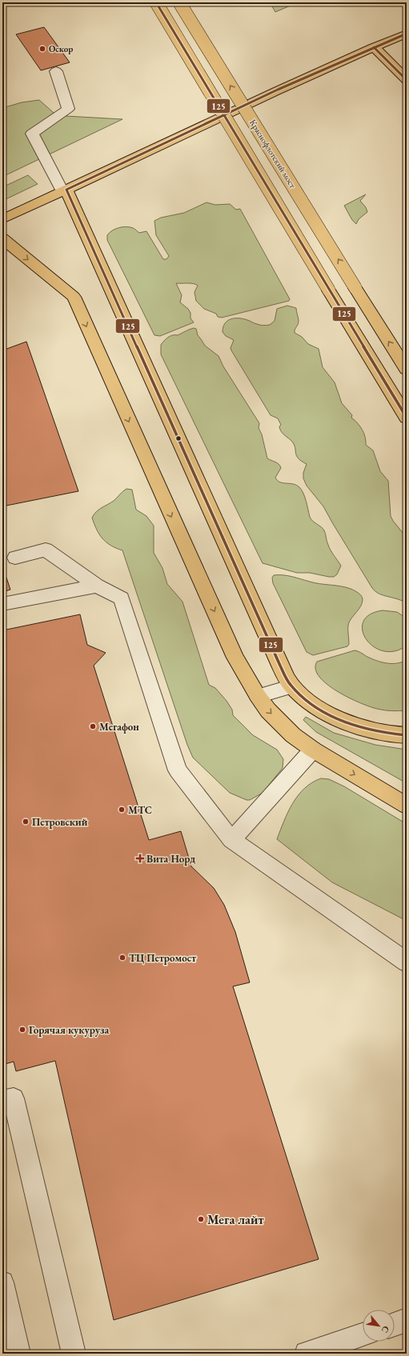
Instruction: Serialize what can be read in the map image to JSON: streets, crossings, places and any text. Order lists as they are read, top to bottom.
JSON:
{
  "streets": {
    "main road": ["Краснофлотский мост"]
  },
  "places": {
    "other": [
      "Оскор",
      "Мегафон",
      "МТС",
      "Петровский",
      "ТЦ Петромост",
      "Горячая кукуруза",
      "Мега лайт"
    ],
    "health": ["Вита Норд"]
  },
  "lines": ["transit line 125"],
  "north": "bottom right"
}
